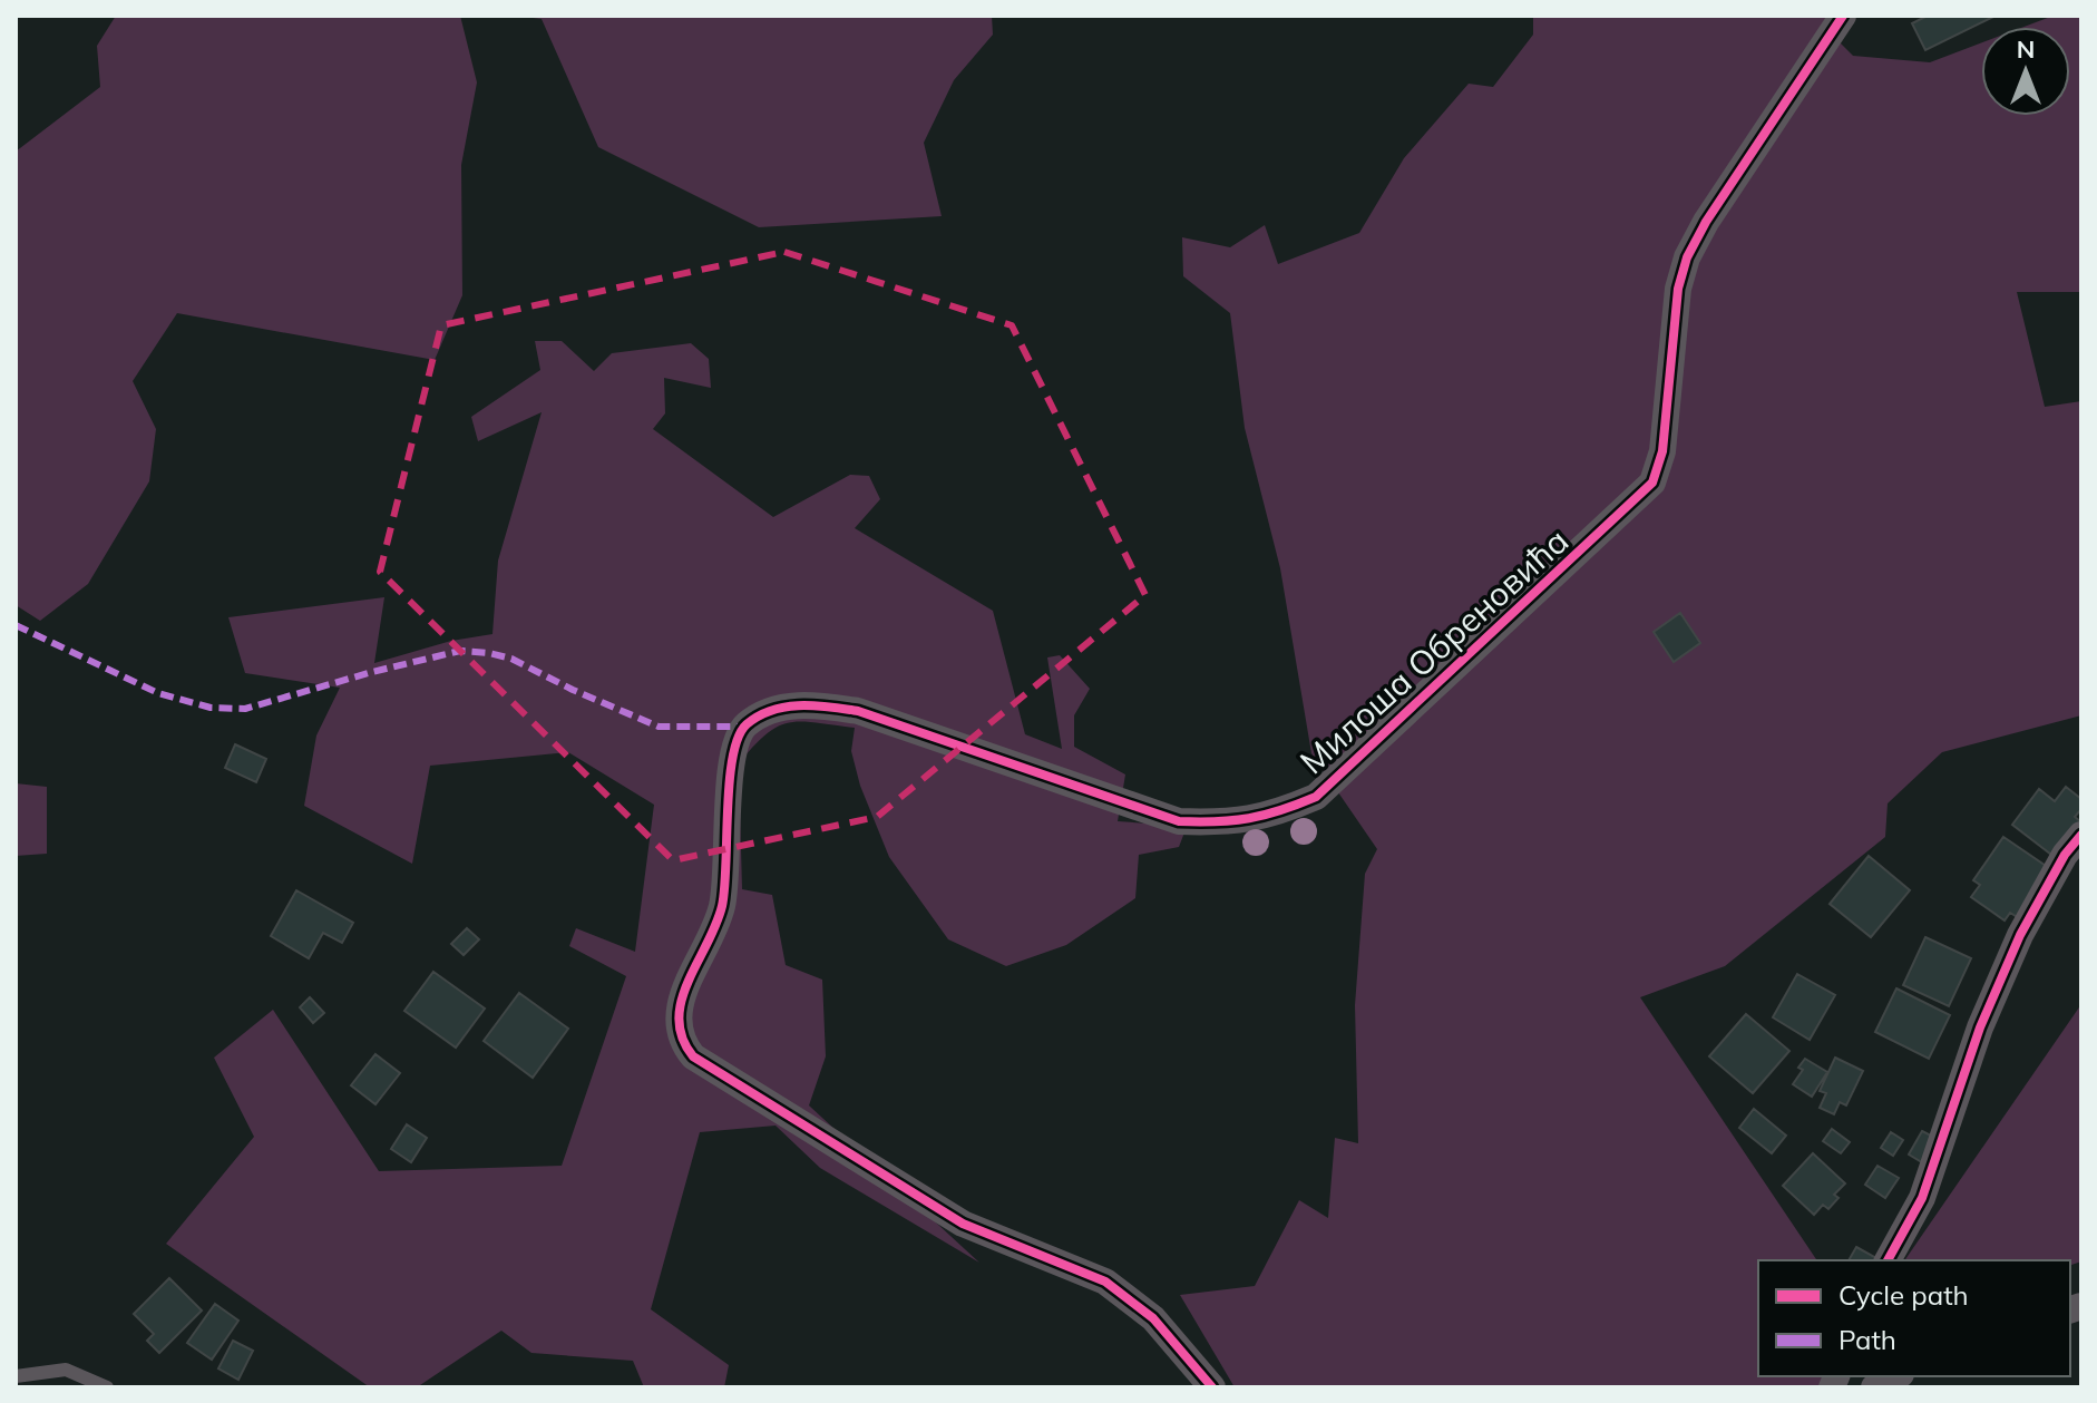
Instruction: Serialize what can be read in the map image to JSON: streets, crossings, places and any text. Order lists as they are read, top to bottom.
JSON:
{
  "streets": {
    "street": ["Милоша Обреновића"]
  },
  "legend": ["Cycle path", "Path"],
  "north": "top"
}
